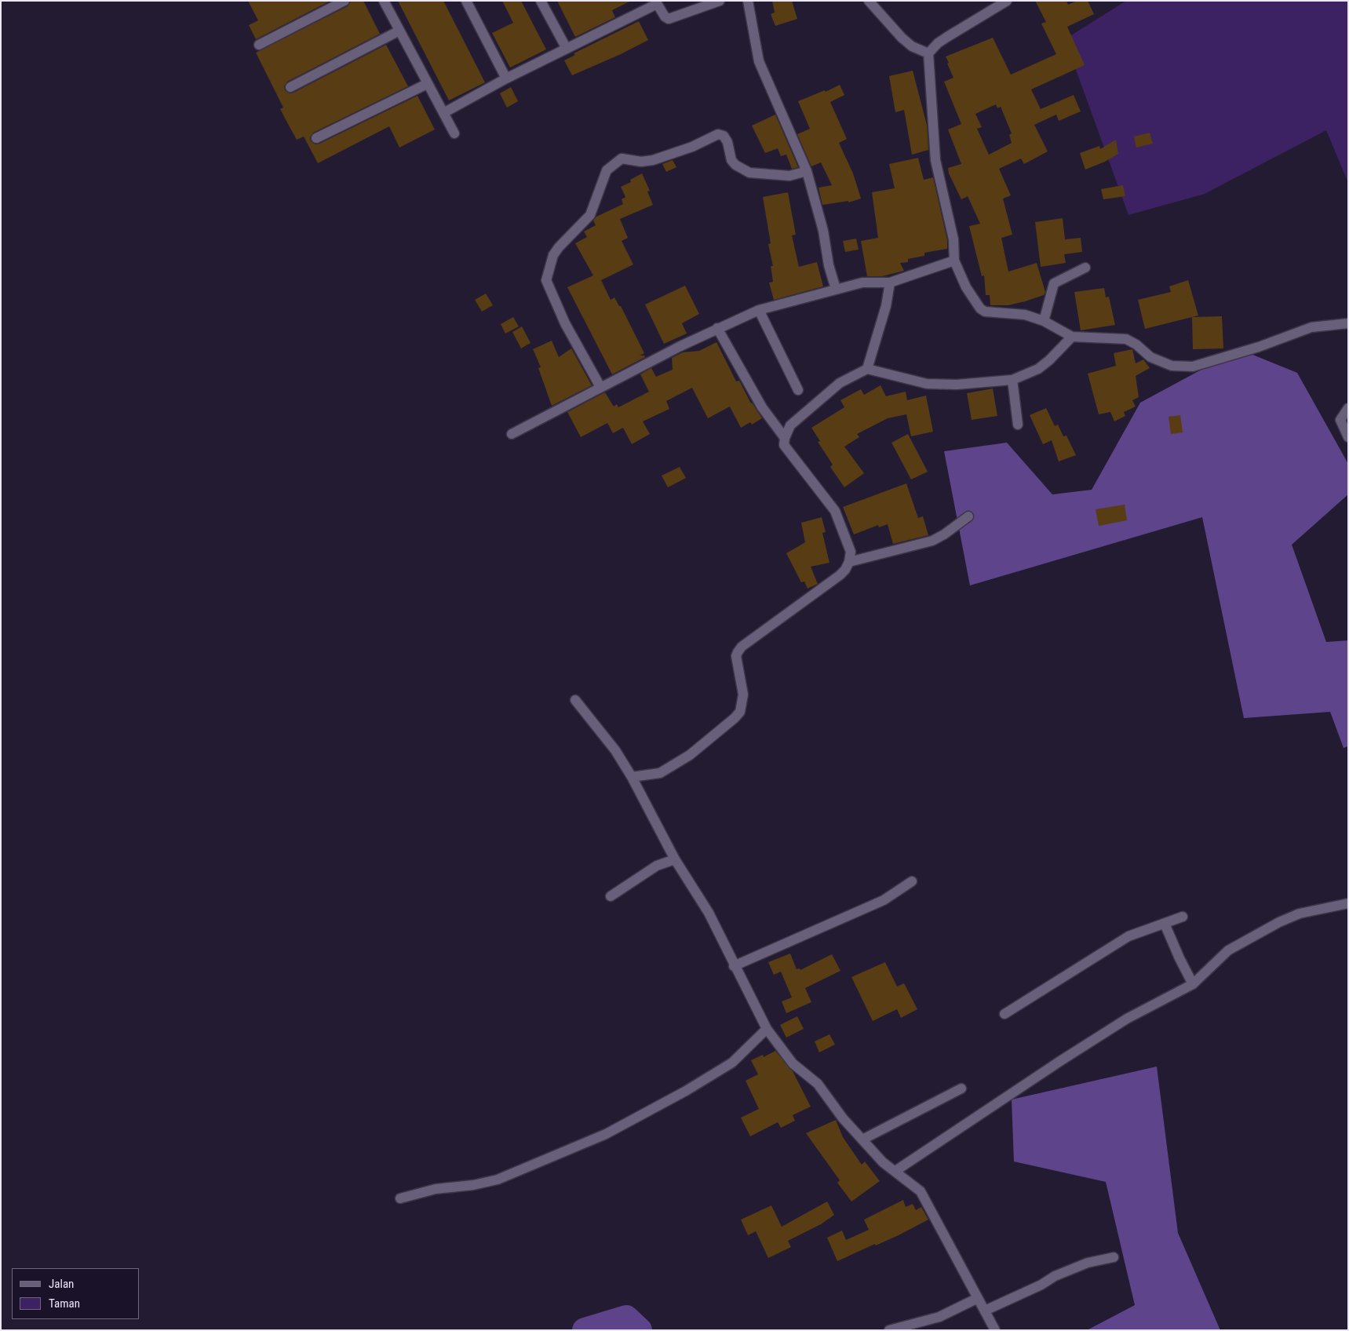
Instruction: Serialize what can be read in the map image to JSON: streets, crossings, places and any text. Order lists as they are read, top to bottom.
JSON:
{
  "legend": ["Jalan", "Taman"]
}
